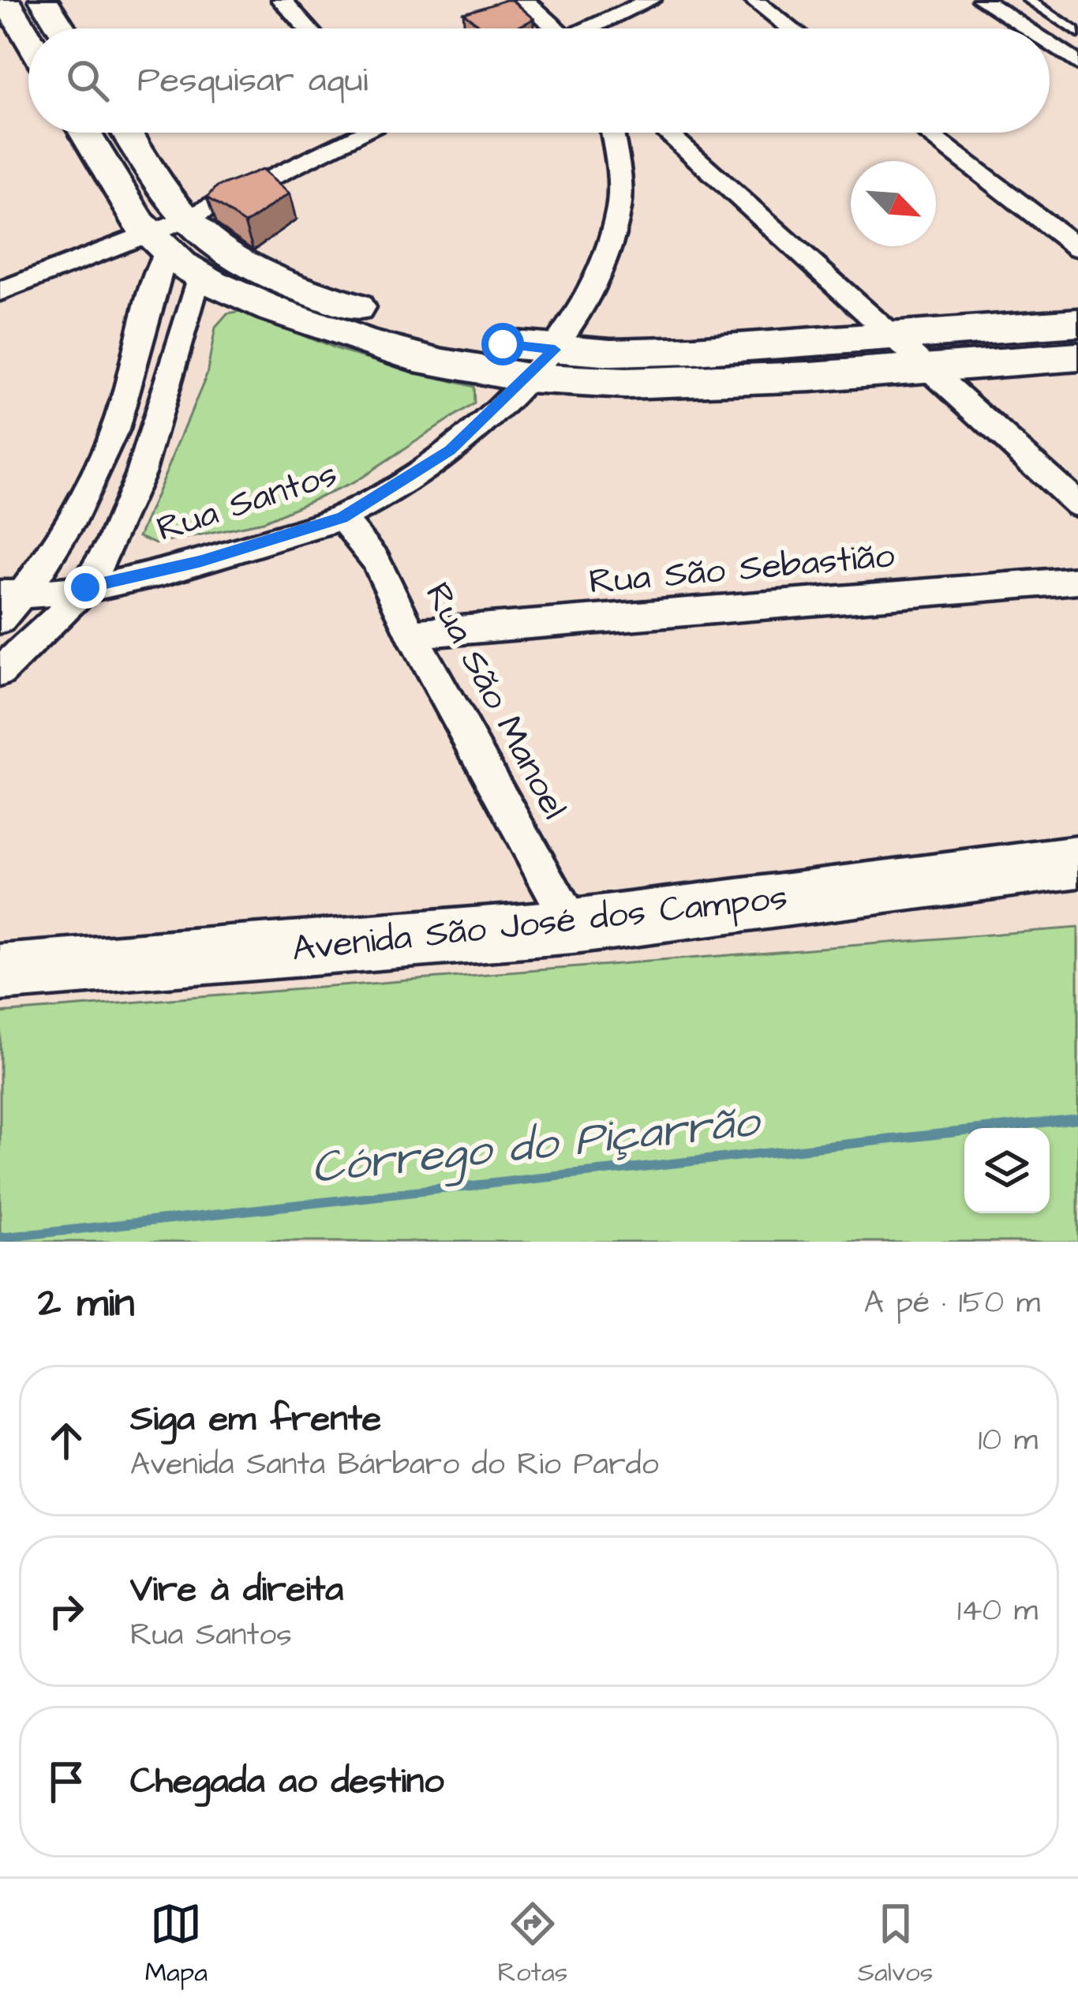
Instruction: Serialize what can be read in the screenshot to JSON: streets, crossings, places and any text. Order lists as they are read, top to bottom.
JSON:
{
  "streets": {
    "main road": ["Avenida São José dos Campos"],
    "street": ["Rua Santos", "Rua São Sebastião", "Rua São Manoel"]
  },
  "crossings": [
    ["Rua Santos", "Rua São Manoel"],
    ["Rua São Sebastião", "Rua São Manoel"],
    ["Rua São Manoel", "Avenida São José dos Campos"]
  ],
  "water": ["Córrego do Piçarrão"],
  "north": "bottom right",
  "page": {
    "search": "Pesquisar aqui",
    "heading": ["2 min", "A pé · 150 m"],
    "list": [
      ["Siga em frente", "Avenida Santa Bárbaro do Rio Pardo", "10 m"],
      ["Vire à direita", "Rua Santos", "140 m"],
      "Chegada ao destino"
    ],
    "nav": ["Mapa", "Rotas", "Salvos"]
  }
}
